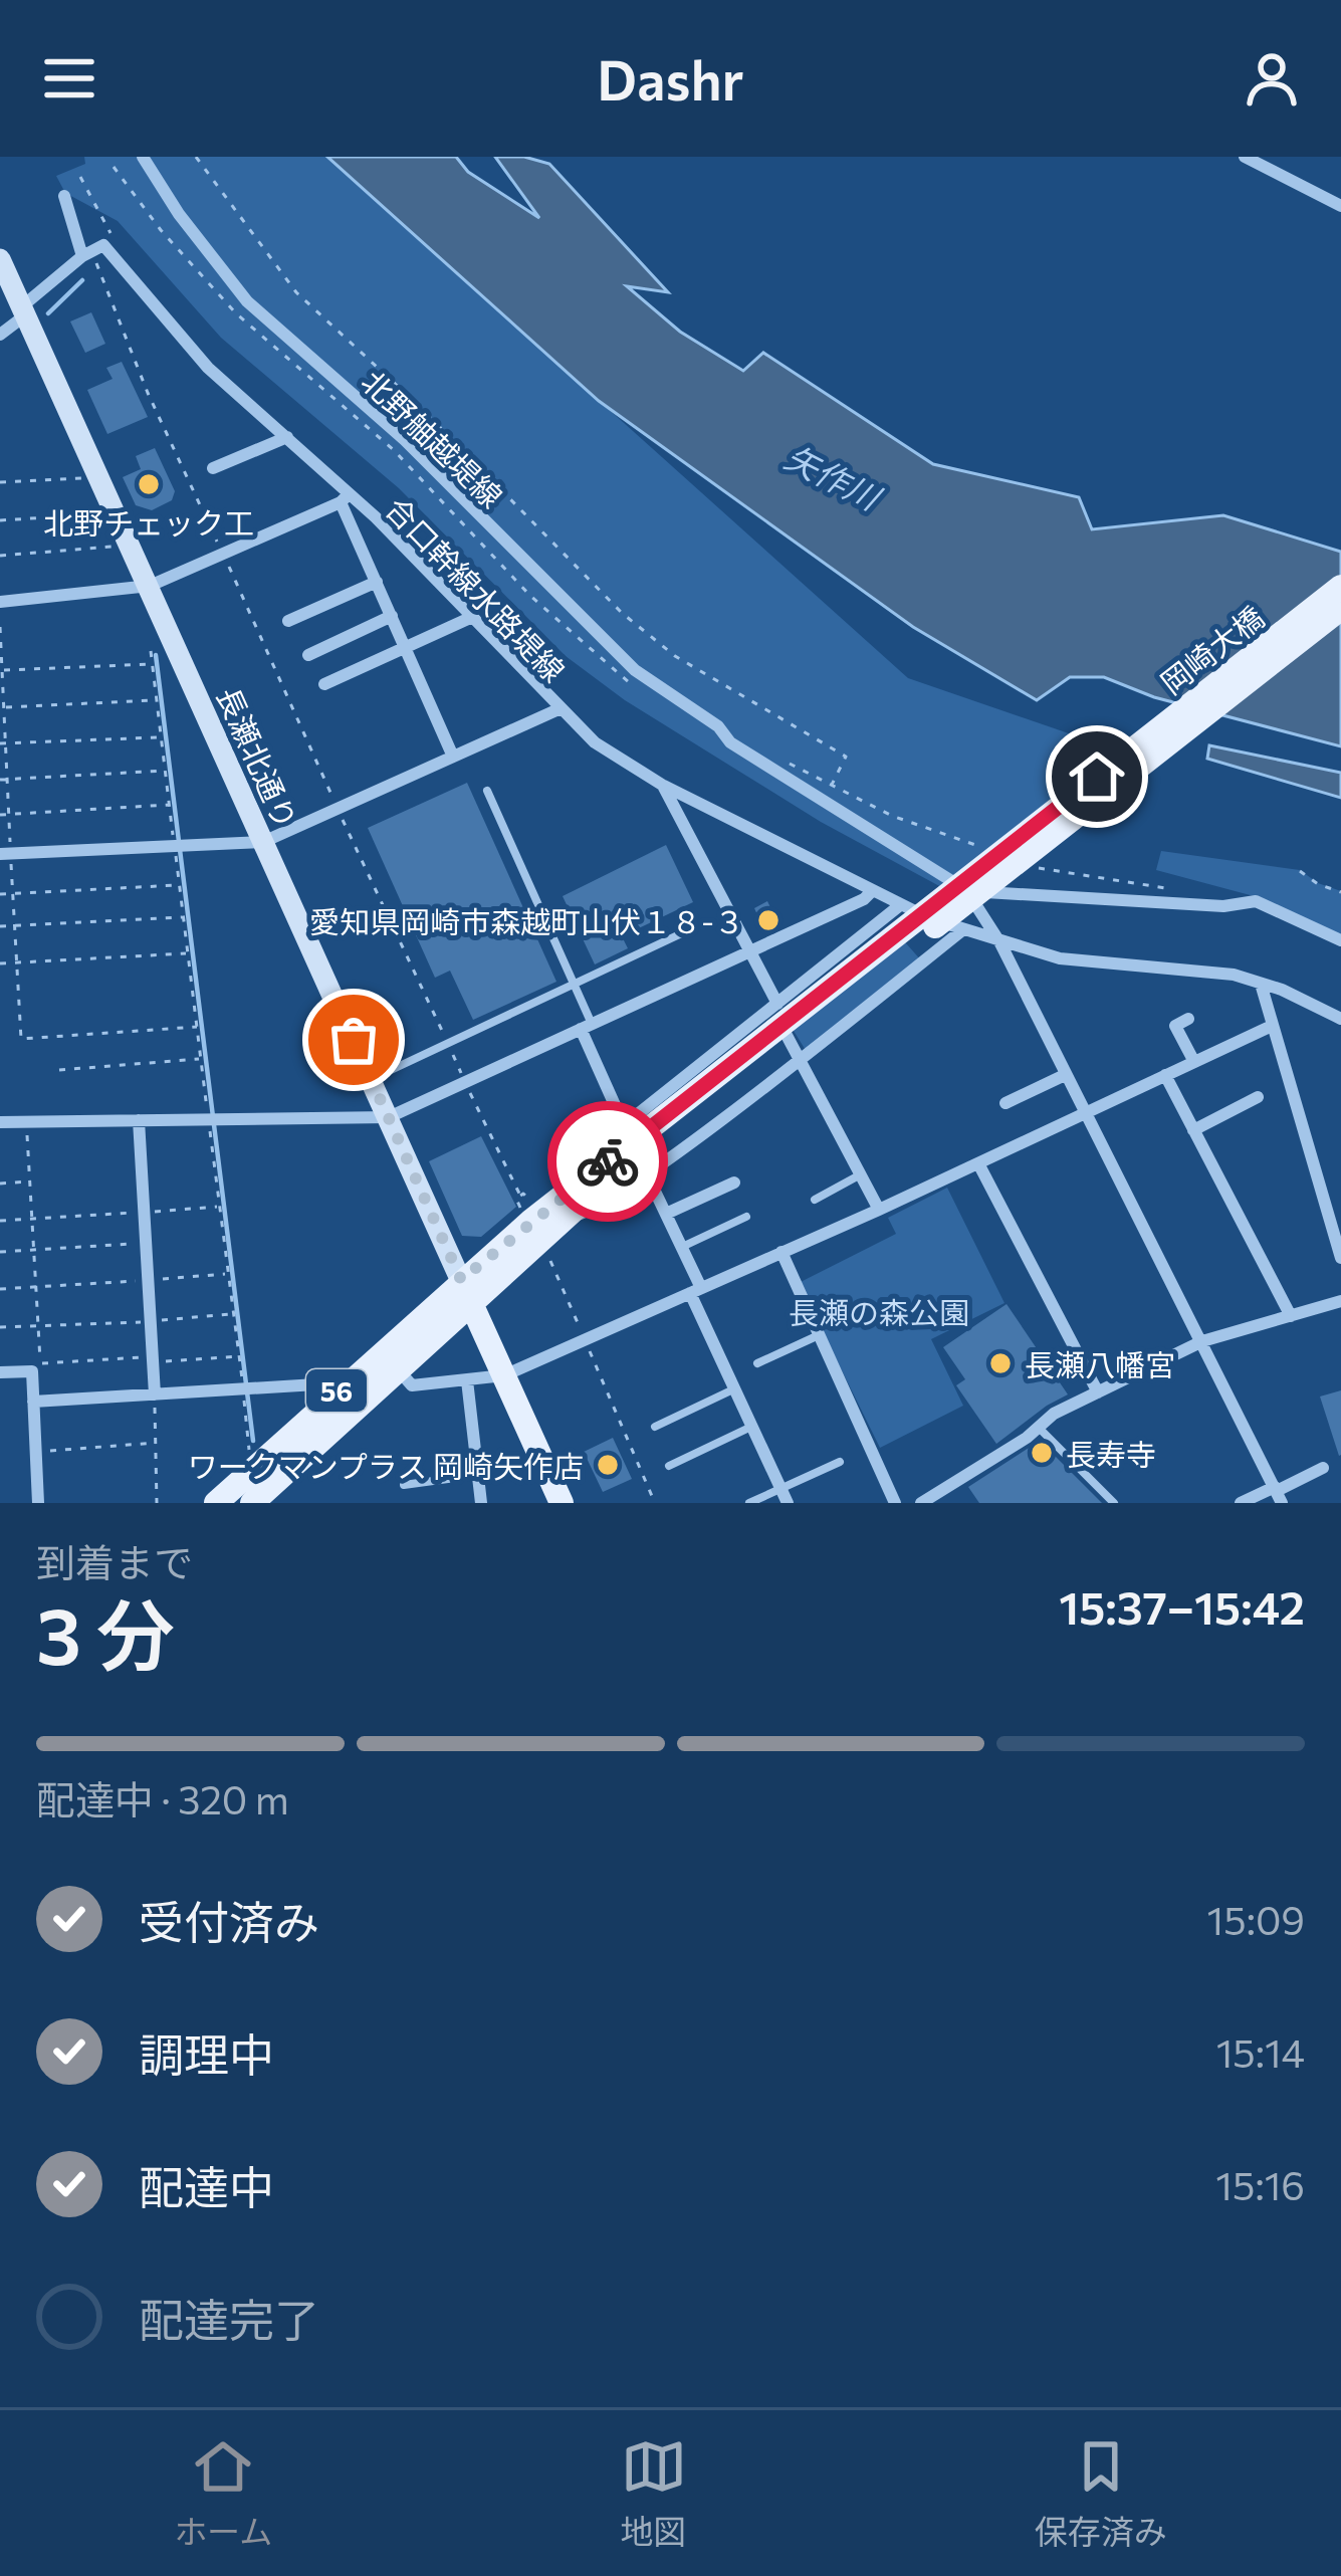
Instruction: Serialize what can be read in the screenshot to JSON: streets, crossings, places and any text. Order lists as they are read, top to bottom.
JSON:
{
  "streets": {
    "main road": ["岡崎大橋", "56"],
    "street": ["北野舳越堤線", "合口幹線水路堤線", "長瀬北通り"]
  },
  "crossings": [
    ["長瀬北通り", "56"]
  ],
  "water": ["矢作川"],
  "parks": ["長瀬の森公園"],
  "places": [
    "北野チェック工",
    "愛知県岡崎市森越町山伏１８‐３",
    "長瀬八幡宮",
    "長寿寺",
    "ワークマンプラス 岡崎矢作店"
  ],
  "page": {
    "header": "Dashr",
    "heading": ["3 分", "到着まで", "15:37–15:42"],
    "bar": "配達中 · 320 m",
    "list": [
      ["受付済み", "15:09"],
      ["調理中", "15:14"],
      ["配達中", "15:16"],
      "配達完了"
    ],
    "tabs": ["ホーム", "地図", "保存済み"]
  }
}
